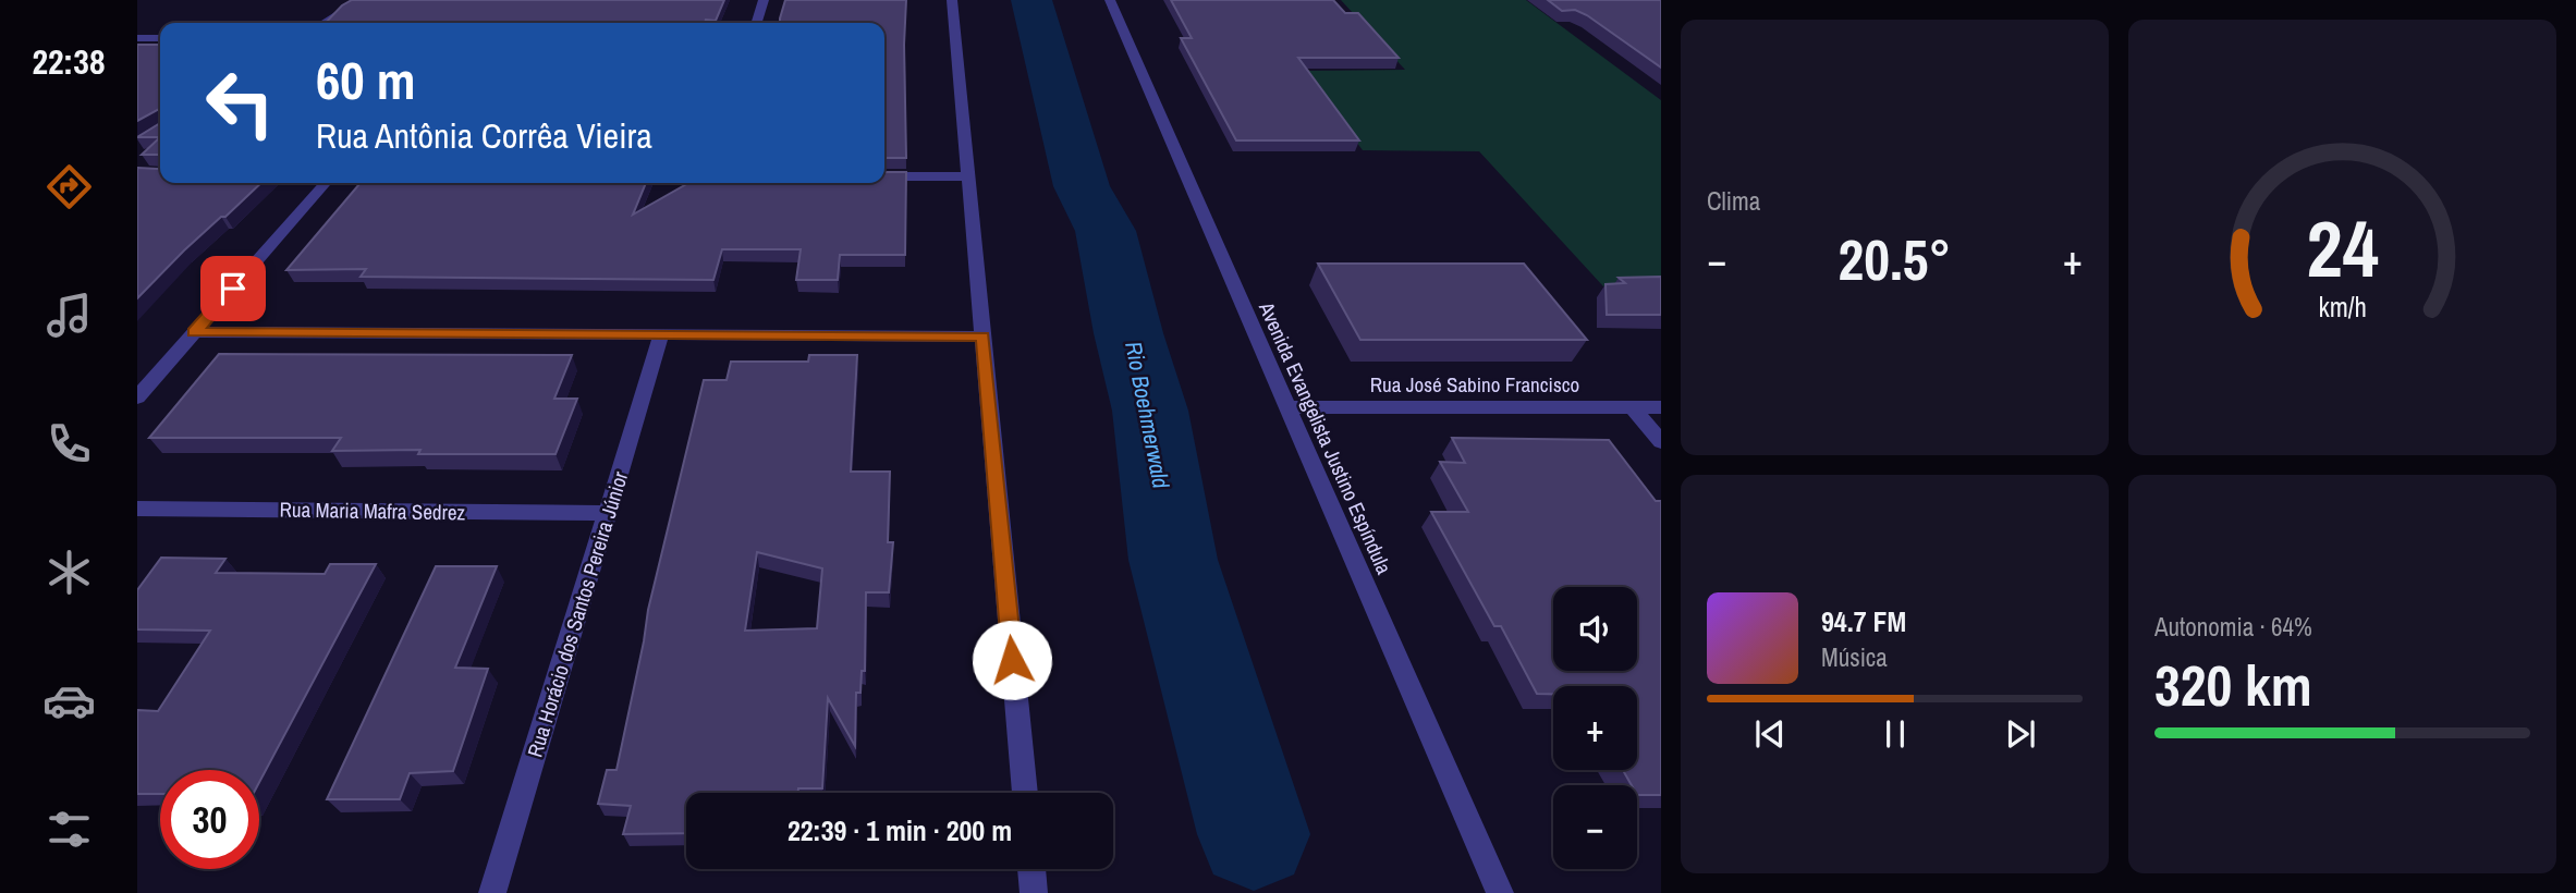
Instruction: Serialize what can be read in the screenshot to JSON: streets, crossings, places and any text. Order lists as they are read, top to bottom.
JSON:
{
  "streets": {
    "street": [
      "Rua José Sabino Francisco",
      "Avenida Evangelista Justino Espíndula",
      "Rua Maria Mafra Sedrez",
      "Rua Horácio dos Santos Pereira Júnior"
    ]
  },
  "crossings": [
    ["Rua José Sabino Francisco", "Avenida Evangelista Justino Espíndula"],
    ["Rua Maria Mafra Sedrez", "Rua Horácio dos Santos Pereira Júnior"]
  ],
  "water": ["Rio Boehmerwald"],
  "page": {
    "tabs": "22:38",
    "tile": [
      "Clima",
      ["Autonomia · 64%", "320 km"]
    ],
    "turn": ["60 m", "Rua Antônia Corrêa Vieira"],
    "heat": ["−", "20.5°", "+"],
    "map_buttons": ["+", "−"],
    "song": ["94.7 FM", "Música"],
    "limit": "30",
    "trip": "22:39 · 1 min · 200 m",
    "gauge": ["24", "km/h"]
  }
}
